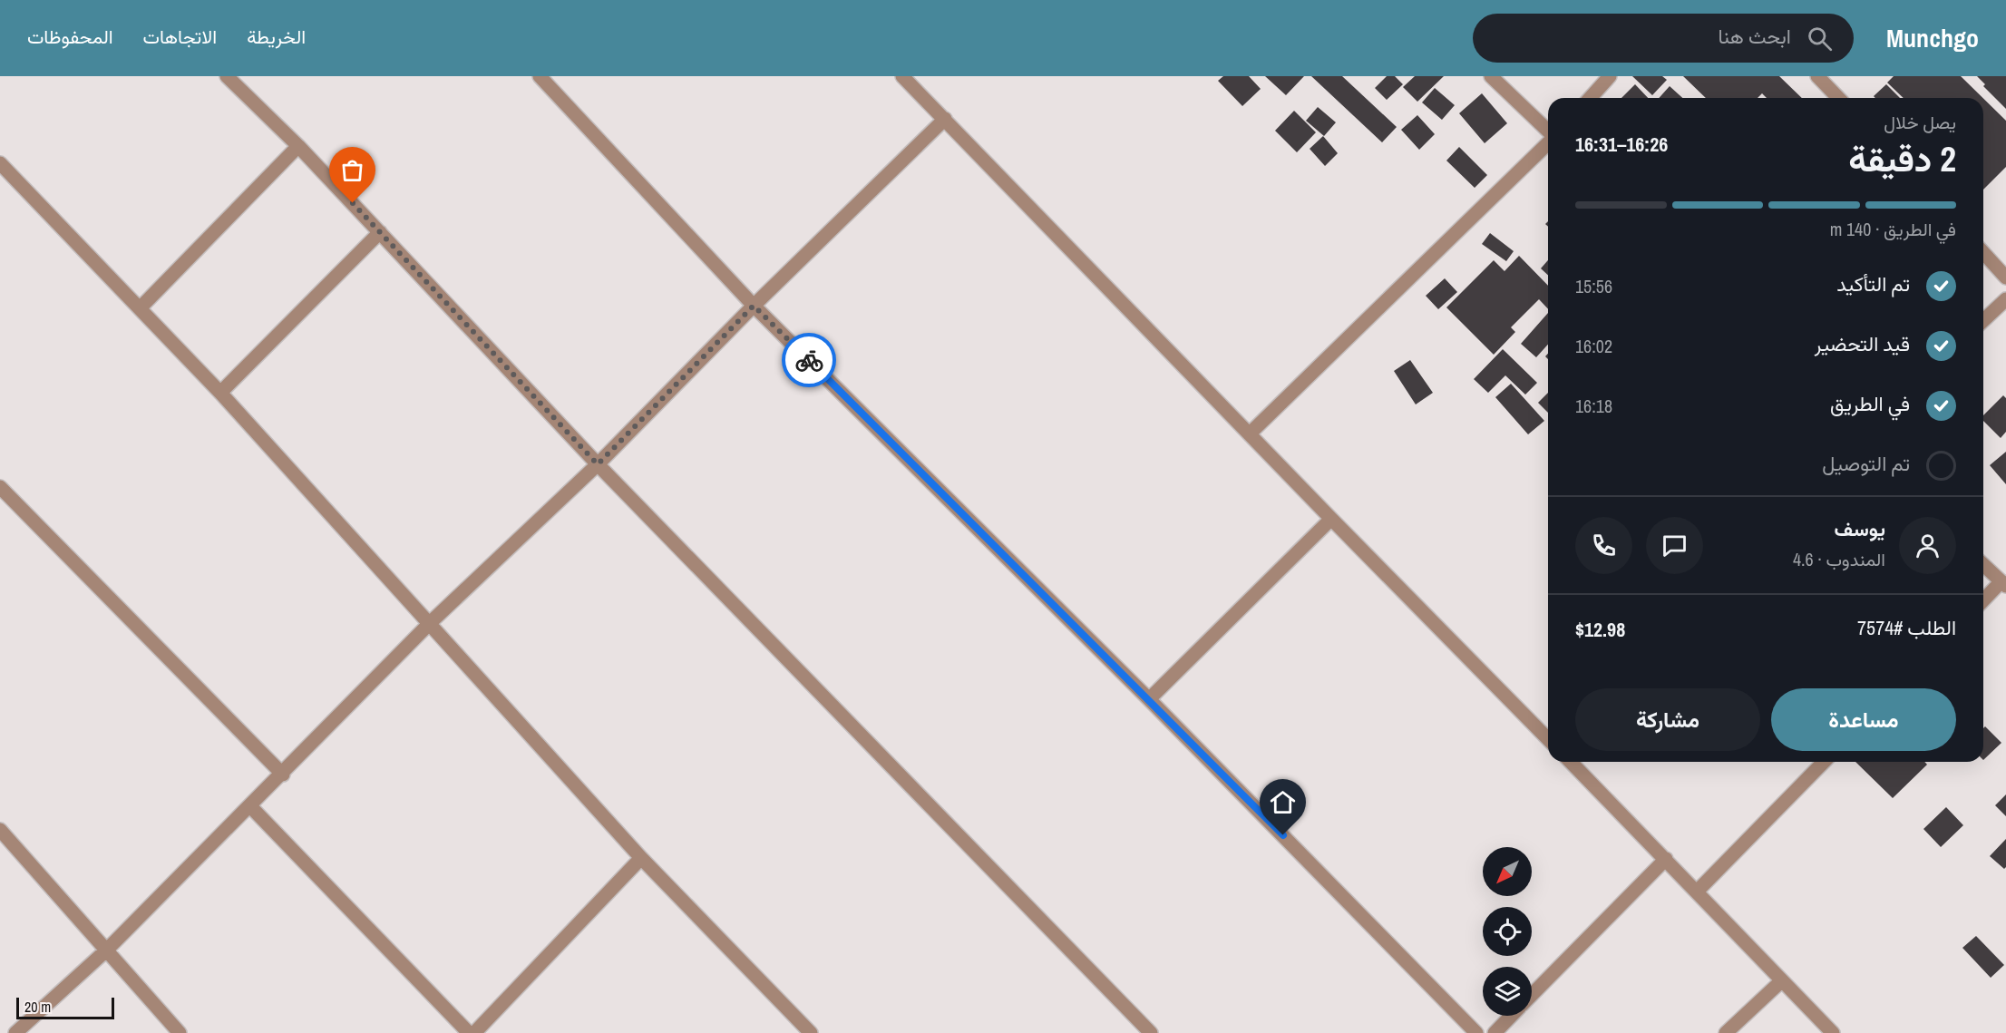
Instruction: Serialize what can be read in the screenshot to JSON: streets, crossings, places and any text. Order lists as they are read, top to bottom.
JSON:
{
  "scale_bar": "20 m",
  "north": "bottom left",
  "page": {
    "header": "Munchgo",
    "search": "ابحث هنا",
    "nav": ["الخريطة", "الاتجاهات", "المحفوظات"],
    "heading": ["2 دقيقة", "يصل خلال", "16:26–16:31"],
    "panel": [
      "يوسف",
      "المندوب · 4.6",
      "الطلب #7574",
      "$12.98"
    ],
    "bar": "في الطريق · 140 m",
    "list": [
      ["تم التأكيد", "15:56"],
      ["قيد التحضير", "16:02"],
      ["في الطريق", "16:18"],
      "تم التوصيل"
    ],
    "buttons": ["مساعدة", "مشاركة"],
    "scale": "20 m"
  }
}
